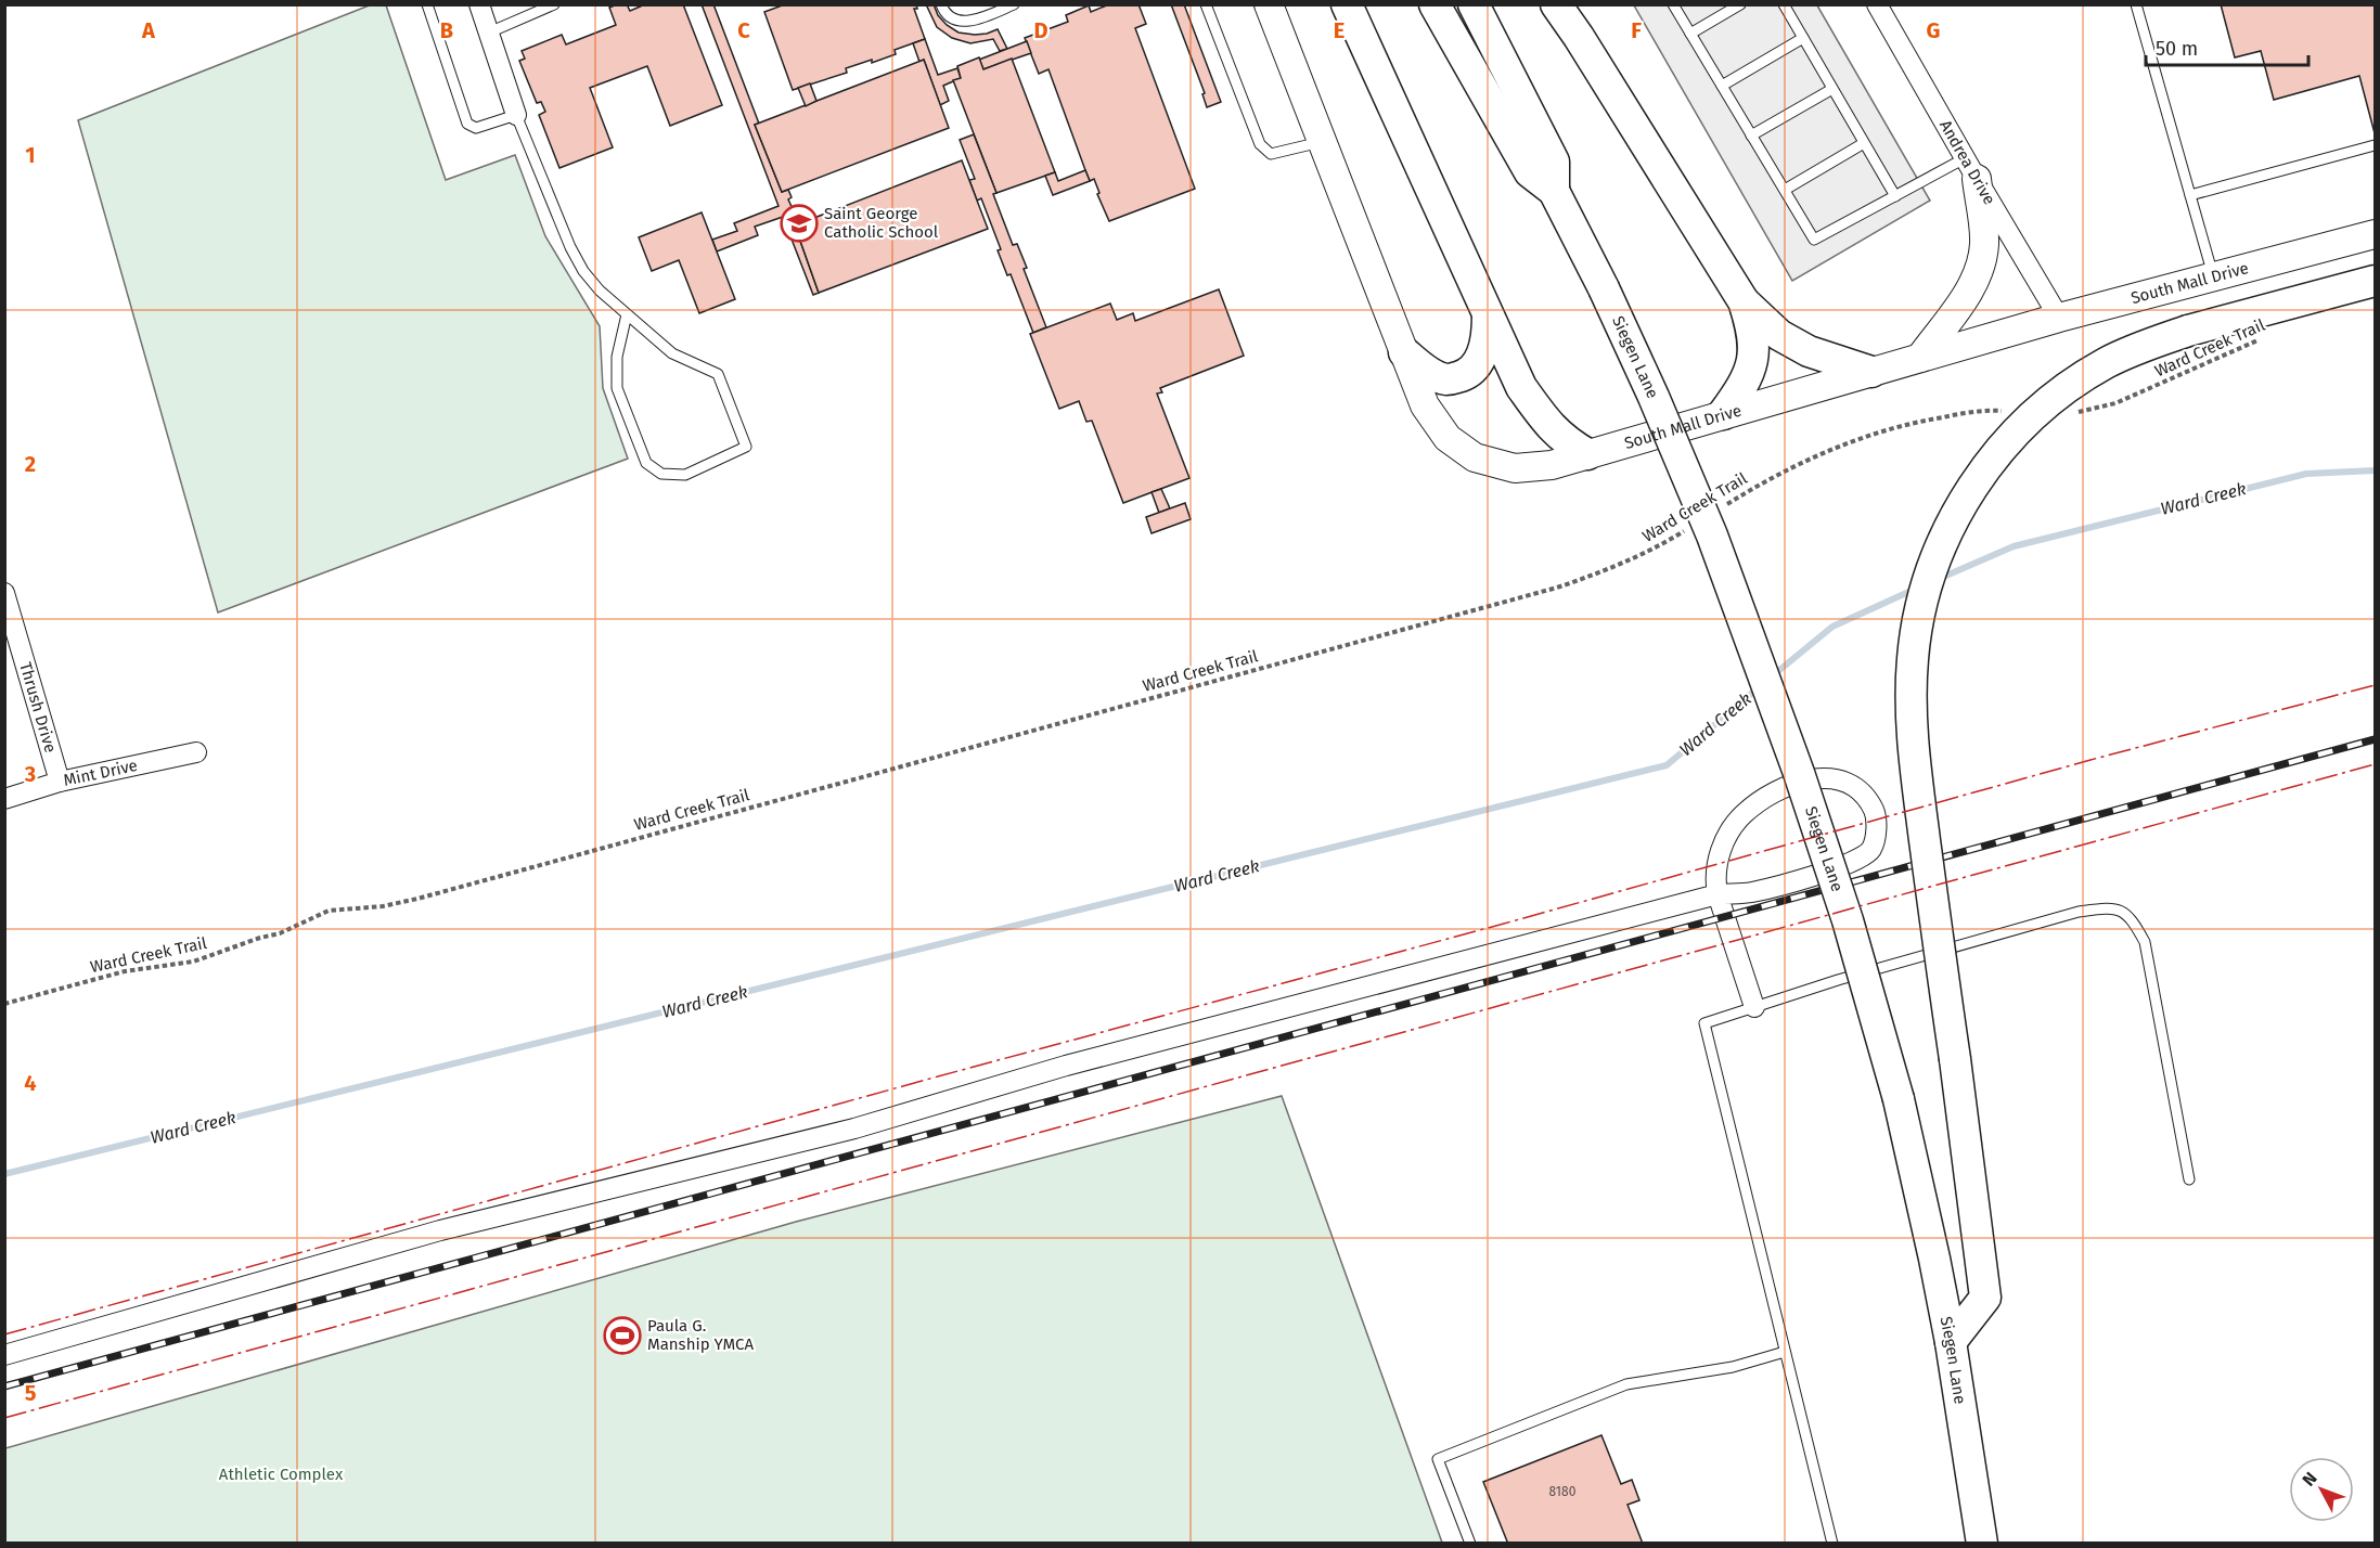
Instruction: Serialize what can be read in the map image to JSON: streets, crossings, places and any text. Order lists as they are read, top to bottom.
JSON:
{
  "streets": {
    "main road": ["Siegen Lane"],
    "street": [
      "Andrea Drive",
      "South Mall Drive",
      "Thrush Drive",
      "Mint Drive"
    ],
    "path": ["Ward Creek Trail"]
  },
  "crossings": [
    ["Andrea Drive", "South Mall Drive"],
    ["Thrush Drive", "Mint Drive"]
  ],
  "water": ["Ward Creek"],
  "parks": ["Athletic Complex"],
  "places": {
    "school or university": ["Saint George Catholic School"],
    "sports": ["Paula G. Manship YMCA"]
  },
  "house_numbers": ["8180"],
  "scale_bar": "50 m",
  "north": "top left",
  "grid": {
    "columns": [
      "A",
      "B",
      "C",
      "D",
      "E",
      "F",
      "G"
    ],
    "rows": [
      "1",
      "2",
      "3",
      "4",
      "5"
    ]
  }
}
